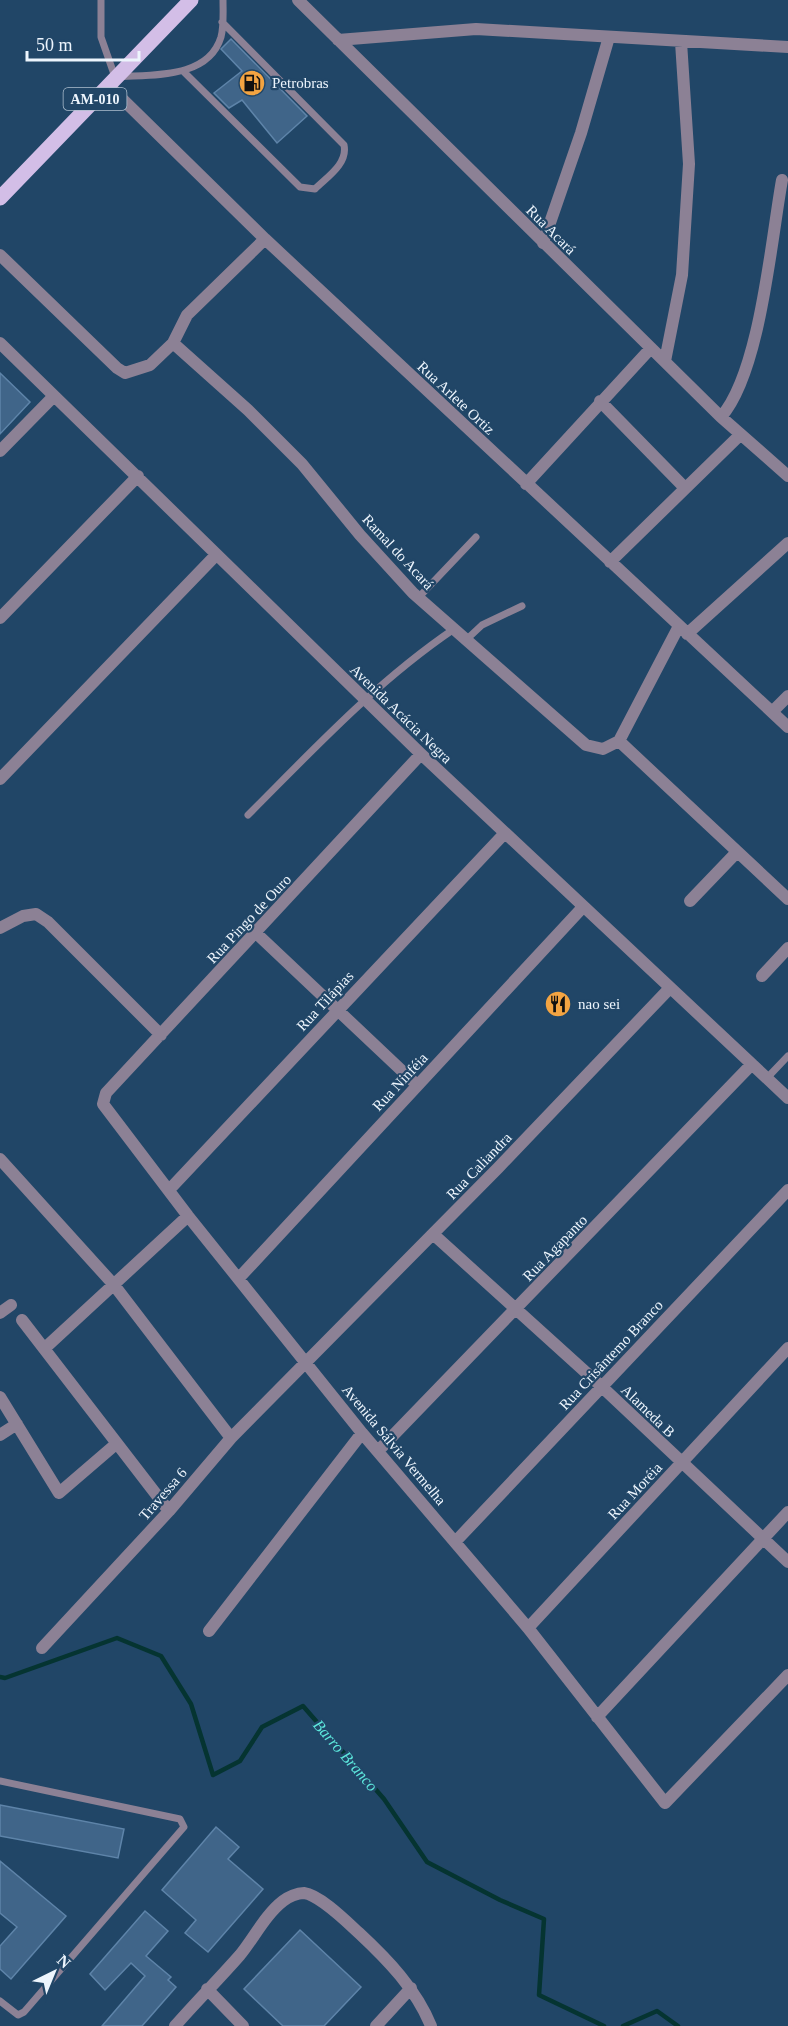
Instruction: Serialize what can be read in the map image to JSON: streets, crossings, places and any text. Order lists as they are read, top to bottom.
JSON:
{
  "streets": {
    "main road": ["AM-010"],
    "street": [
      "Rua Acará",
      "Rua Arlete Ortiz",
      "Ramal do Acará",
      "Avenida Acácia Negra",
      "Rua Pingo de Ouro",
      "Rua Tilápias",
      "Rua Ninféia",
      "Rua Caliandra",
      "Rua Agapanto",
      "Rua Crisântemo Branco",
      "Alameda B",
      "Avenida Sálvia Vermelha",
      "Rua Moréia",
      "Travessa 6"
    ]
  },
  "crossings": [
    ["AM-010", "Rua Arlete Ortiz"],
    ["Avenida Acácia Negra", "Rua Pingo de Ouro"],
    ["Avenida Acácia Negra", "Rua Tilápias"],
    ["Avenida Acácia Negra", "Rua Ninféia"],
    ["Avenida Acácia Negra", "Rua Caliandra"],
    ["Avenida Acácia Negra", "Rua Agapanto"],
    ["Rua Pingo de Ouro", "Avenida Sálvia Vermelha"],
    ["Rua Tilápias", "Avenida Sálvia Vermelha"],
    ["Rua Ninféia", "Avenida Sálvia Vermelha"],
    ["Rua Caliandra", "Alameda B"],
    ["Rua Caliandra", "Avenida Sálvia Vermelha"],
    ["Rua Caliandra", "Travessa 6"],
    ["Rua Agapanto", "Alameda B"],
    ["Rua Agapanto", "Avenida Sálvia Vermelha"],
    ["Rua Crisântemo Branco", "Alameda B"],
    ["Rua Crisântemo Branco", "Avenida Sálvia Vermelha"],
    ["Alameda B", "Rua Moréia"],
    ["Avenida Sálvia Vermelha", "Rua Moréia"],
    ["Avenida Sálvia Vermelha", "Travessa 6"]
  ],
  "water": ["Barro Branco"],
  "places": {
    "fuel station": ["Petrobras"],
    "restaurant": ["nao sei"]
  },
  "scale_bar": "50 m",
  "north": "top right"
}
